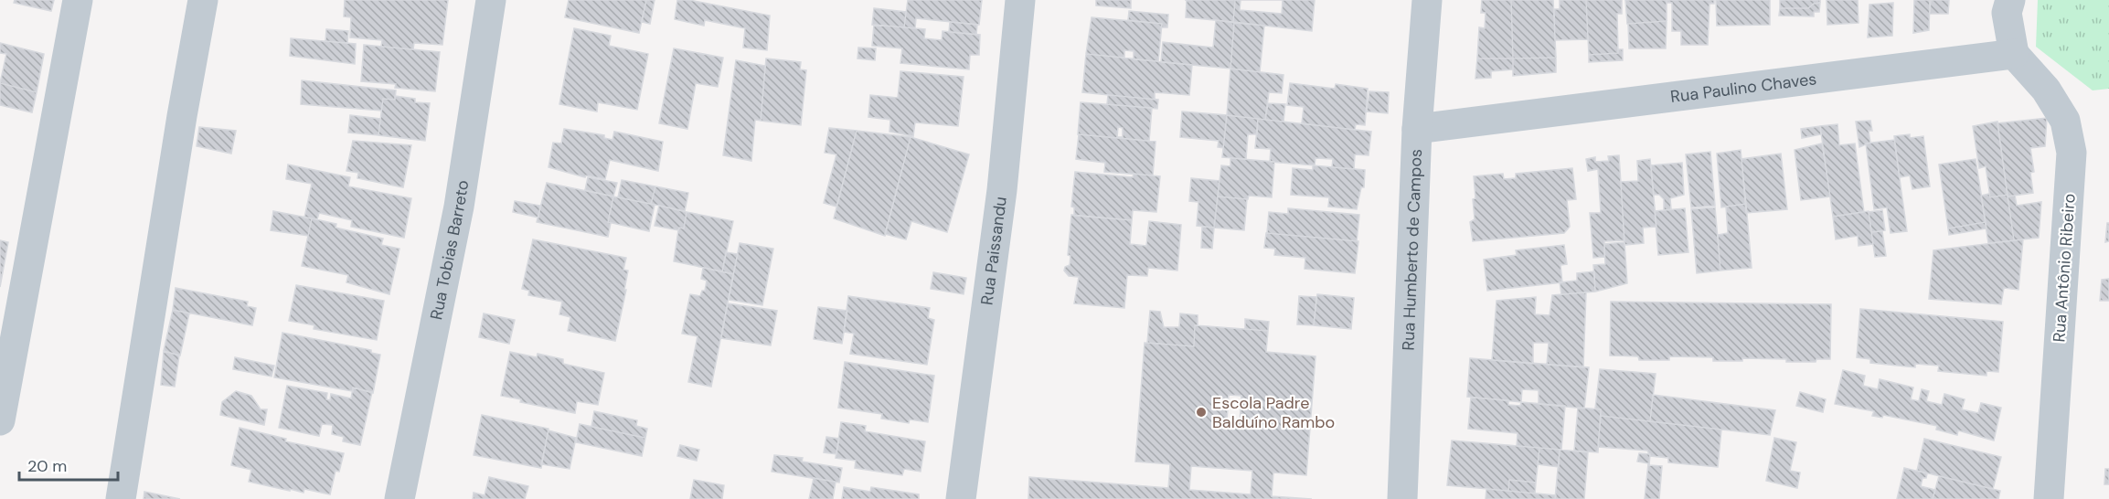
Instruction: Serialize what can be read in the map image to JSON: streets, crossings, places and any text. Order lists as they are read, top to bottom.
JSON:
{
  "streets": {
    "street": [
      "Rua Paulino Chaves",
      "Rua Paissandu",
      "Rua Humberto de Campos",
      "Rua Tobias Barreto",
      "Rua Antônio Ribeiro"
    ]
  },
  "crossings": [
    ["Rua Paulino Chaves", "Rua Humberto de Campos"],
    ["Rua Paulino Chaves", "Rua Antônio Ribeiro"]
  ],
  "places": ["Escola Padre Balduíno Rambo"],
  "scale_bar": "20 m"
}
